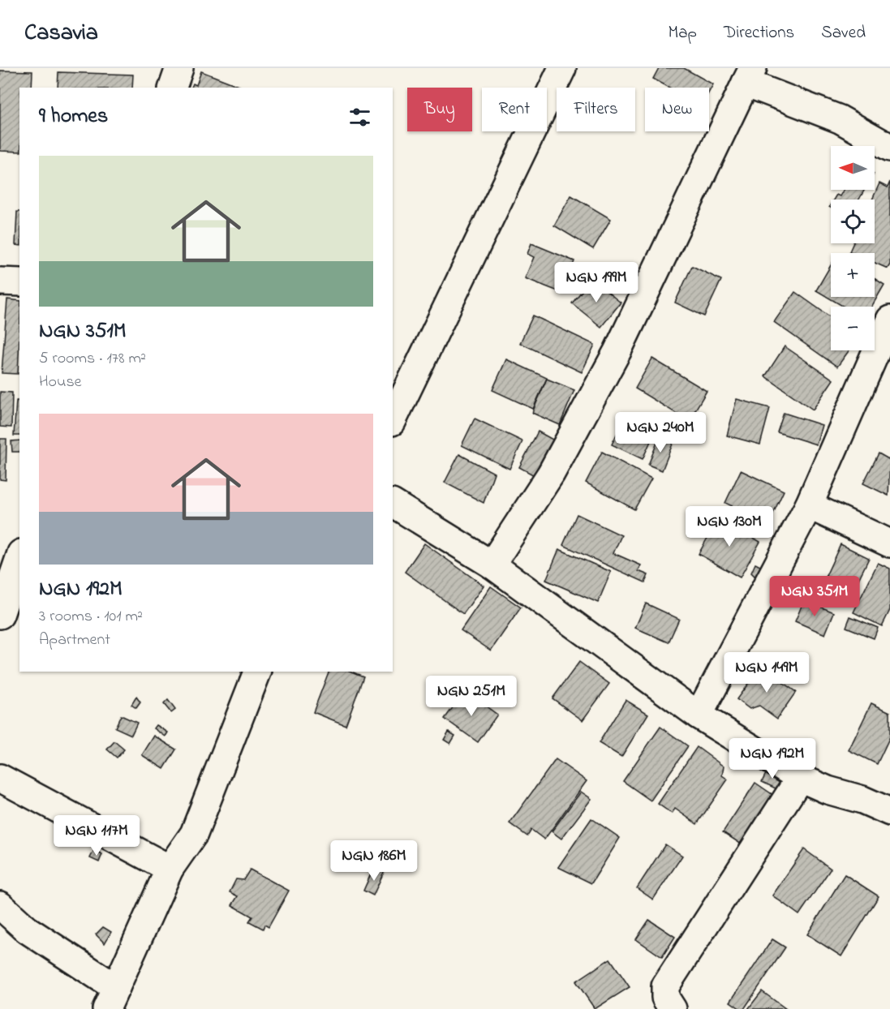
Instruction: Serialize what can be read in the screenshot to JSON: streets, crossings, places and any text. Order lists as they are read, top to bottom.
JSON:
{
  "north": "left",
  "page": {
    "header": "Casavia",
    "nav": ["Map", "Directions", "Saved"],
    "chip": [
      "Buy",
      "Rent",
      "Filters",
      "New"
    ],
    "heading": "9 homes",
    "map_buttons": ["+", "−"],
    "list": [
      {
        "name": "NGN 351M",
        "note": "5 rooms · 178 m² · House"
      },
      {
        "name": "NGN 192M",
        "note": "3 rooms · 101 m² · Apartment"
      }
    ],
    "price": [
      "NGN 199M",
      "NGN 240M",
      "NGN 130M",
      "NGN 351M",
      "NGN 149M",
      "NGN 251M",
      "NGN 192M",
      "NGN 117M",
      "NGN 186M"
    ]
  }
}
